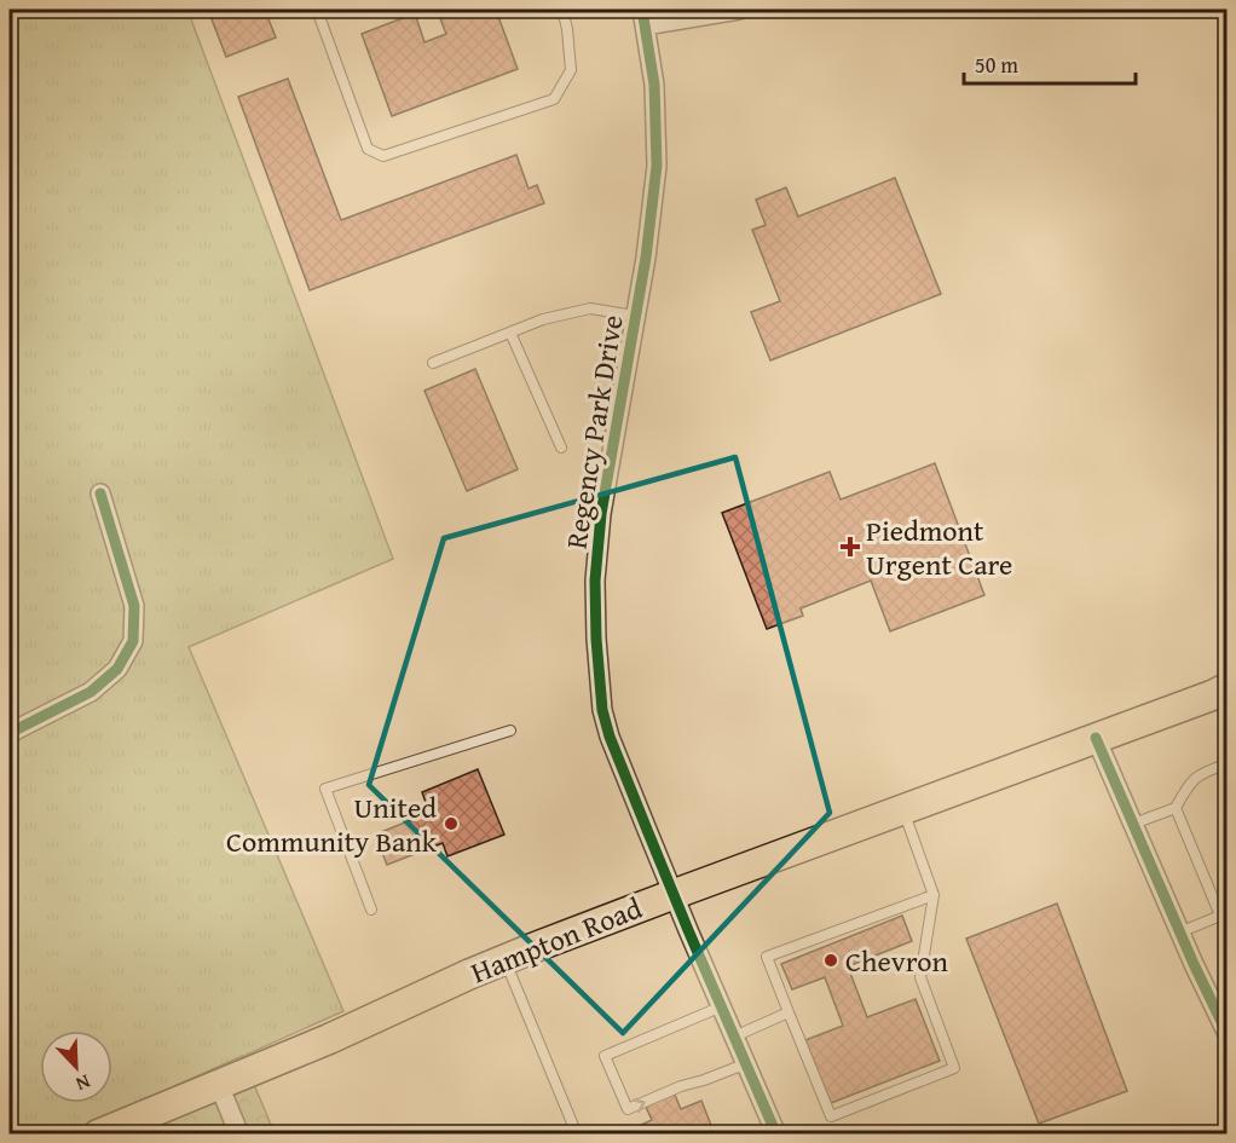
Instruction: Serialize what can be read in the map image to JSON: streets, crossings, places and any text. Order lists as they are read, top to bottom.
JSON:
{
  "streets": {
    "main road": ["Hampton Road"],
    "street": ["Regency Park Drive"]
  },
  "crossings": [
    ["Regency Park Drive", "Hampton Road"]
  ],
  "places": {
    "health": ["Piedmont Urgent Care"],
    "other": ["United Community Bank", "Chevron"]
  },
  "scale_bar": "50 m",
  "north": "bottom right"
}
